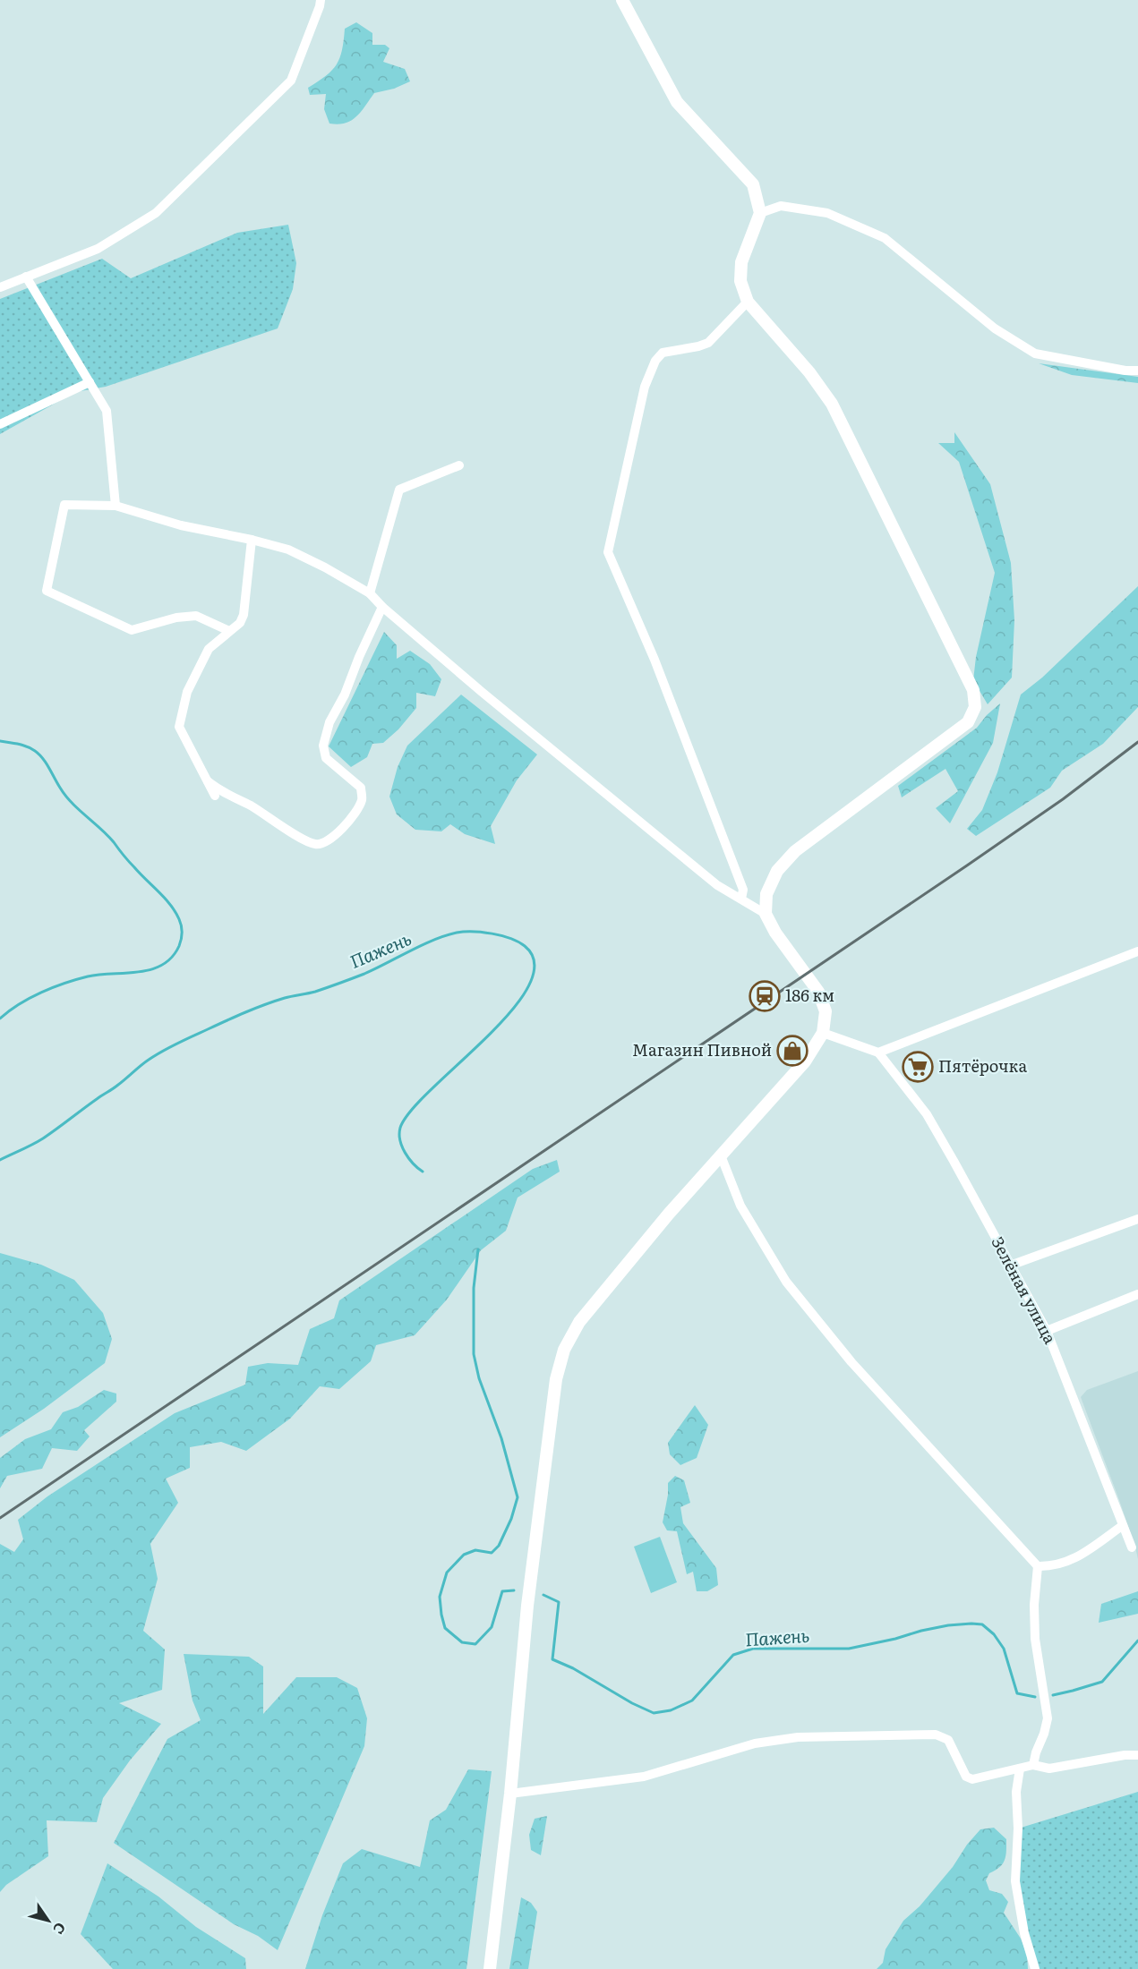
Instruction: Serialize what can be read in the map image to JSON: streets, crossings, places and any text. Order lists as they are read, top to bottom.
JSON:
{
  "streets": {
    "street": ["Зелёная улица"]
  },
  "water": ["Пажень"],
  "places": {
    "station": ["186 км"],
    "shop": ["Магазин Пивной"],
    "supermarket": ["Пятёрочка"]
  },
  "north": "bottom right"
}
